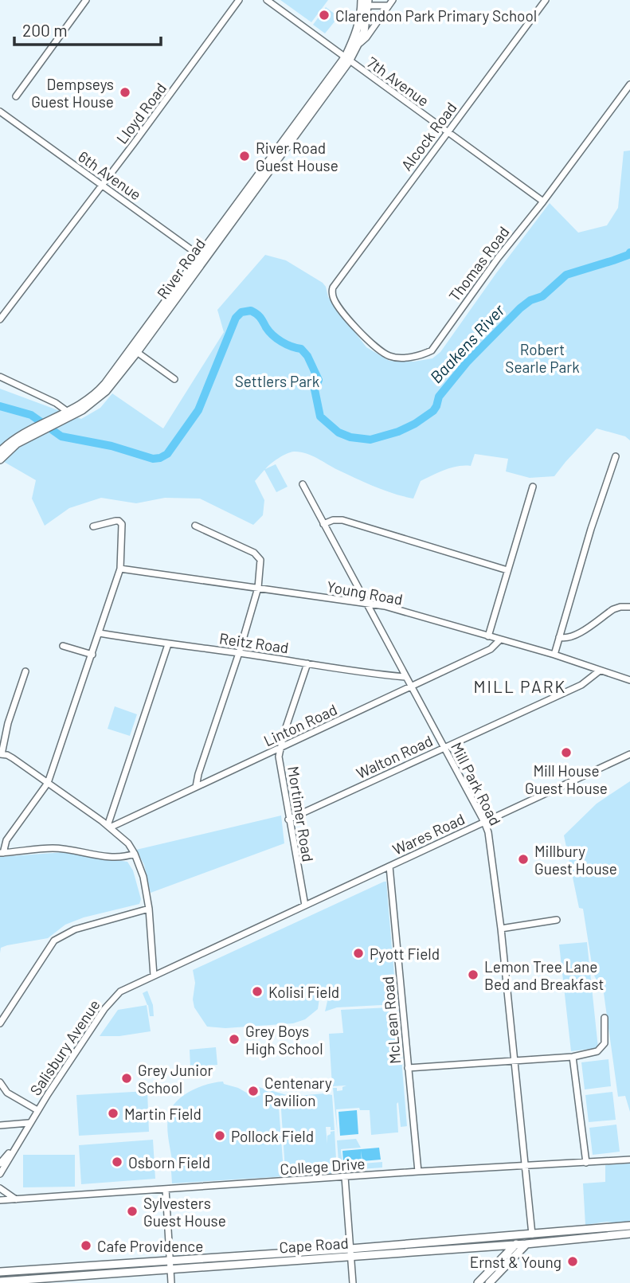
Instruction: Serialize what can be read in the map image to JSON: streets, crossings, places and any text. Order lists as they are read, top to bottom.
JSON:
{
  "streets": {
    "main road": ["River Road", "Cape Road"],
    "street": [
      "7th Avenue",
      "Lloyd Road",
      "Alcock Road",
      "6th Avenue",
      "Thomas Road",
      "Young Road",
      "Reitz Road",
      "Linton Road",
      "Walton Road",
      "Mill Park Road",
      "Mortimer Road",
      "Wares Road",
      "McLean Road",
      "Salisbury Avenue",
      "College Drive"
    ]
  },
  "crossings": [
    ["7th Avenue", "Alcock Road"],
    ["7th Avenue", "Thomas Road"],
    ["7th Avenue", "River Road"],
    ["Lloyd Road", "6th Avenue"],
    ["Alcock Road", "Thomas Road"],
    ["6th Avenue", "River Road"],
    ["Young Road", "Linton Road"],
    ["Young Road", "Walton Road"],
    ["Young Road", "Mill Park Road"],
    ["Reitz Road", "Mill Park Road"],
    ["Reitz Road", "Mortimer Road"],
    ["Linton Road", "Mill Park Road"],
    ["Linton Road", "Mortimer Road"],
    ["Walton Road", "Mill Park Road"],
    ["Walton Road", "Mortimer Road"],
    ["Mill Park Road", "Wares Road"],
    ["Mill Park Road", "College Drive"],
    ["Mill Park Road", "Cape Road"],
    ["Mortimer Road", "Wares Road"],
    ["Wares Road", "McLean Road"],
    ["Wares Road", "Salisbury Avenue"],
    ["McLean Road", "College Drive"]
  ],
  "districts": ["MILL PARK"],
  "water": ["Baakens River"],
  "parks": ["Robert Searle Park", "Settlers Park"],
  "places": [
    "Clarendon Park Primary School",
    "Dempseys Guest House",
    "River Road Guest House",
    "Mill House Guest House",
    "Millbury Guest House",
    "Pyott Field",
    "Lemon Tree Lane Bed and Breakfast",
    "Kolisi Field",
    "Grey Boys High School",
    "Grey Junior School",
    "Centenary Pavilion",
    "Martin Field",
    "Pollock Field",
    "Osborn Field",
    "Sylvesters Guest House",
    "Cafe Providence",
    "Ernst & Young"
  ],
  "scale_bar": "200 m"
}
